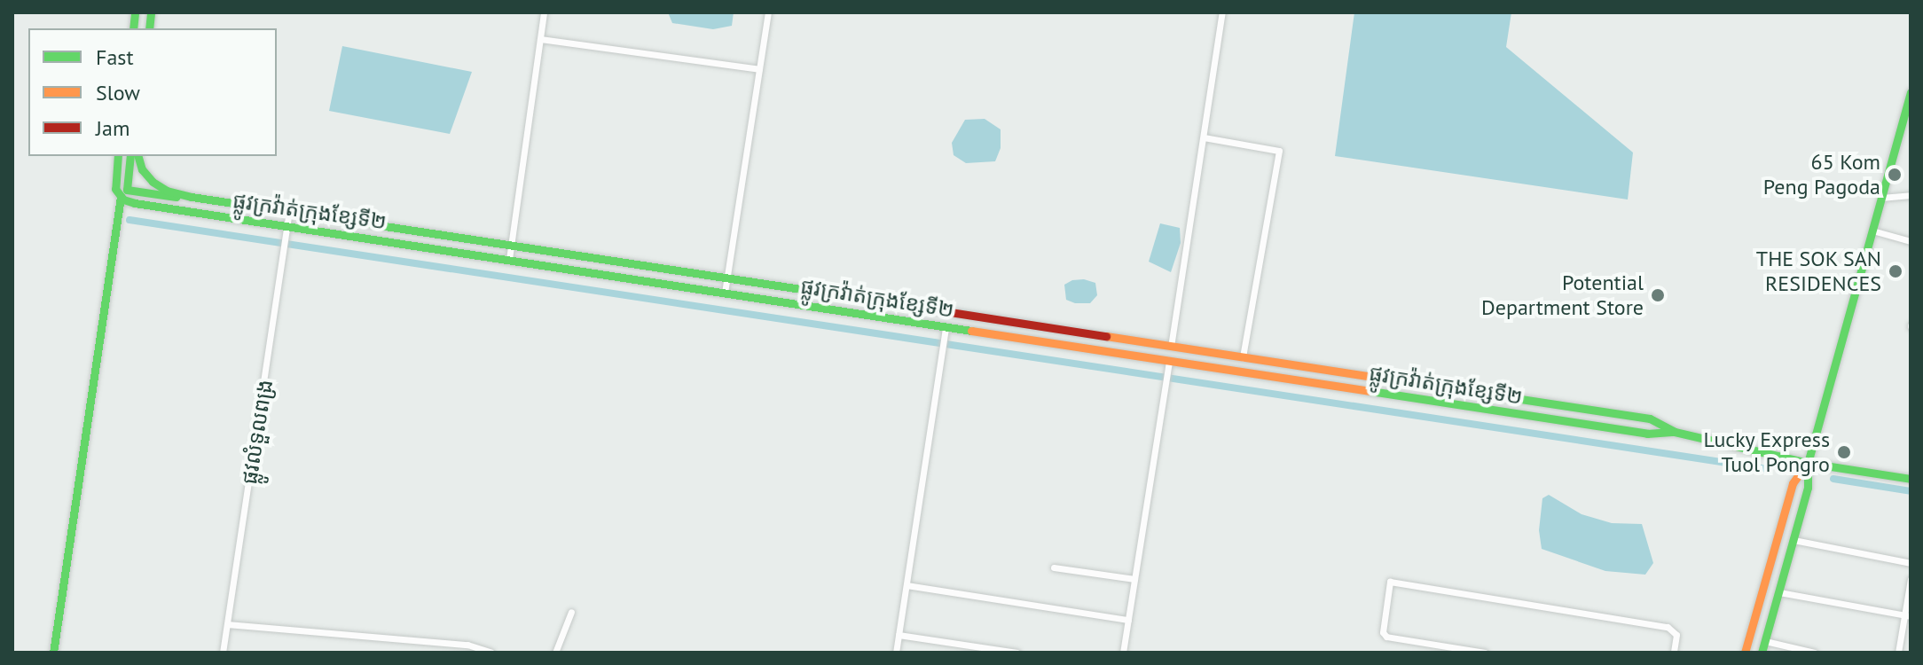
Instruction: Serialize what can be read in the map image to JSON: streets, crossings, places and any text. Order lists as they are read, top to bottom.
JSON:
{
  "streets": {
    "main road": ["ផ្លូវក្រវ៉ាត់ក្រុងខ្សែទី២"],
    "street": ["ផ្លូវលំទួលពង្រ"]
  },
  "crossings": [
    ["ផ្លូវក្រវ៉ាត់ក្រុងខ្សែទី២", "ផ្លូវលំទួលពង្រ"]
  ],
  "places": [
    "65 Kom Peng Pagoda",
    "THE SOK SAN RESIDENCES",
    "Potential Department Store",
    "Lucky Express Tuol Pongro"
  ],
  "legend": ["Fast", "Slow", "Jam"]
}
